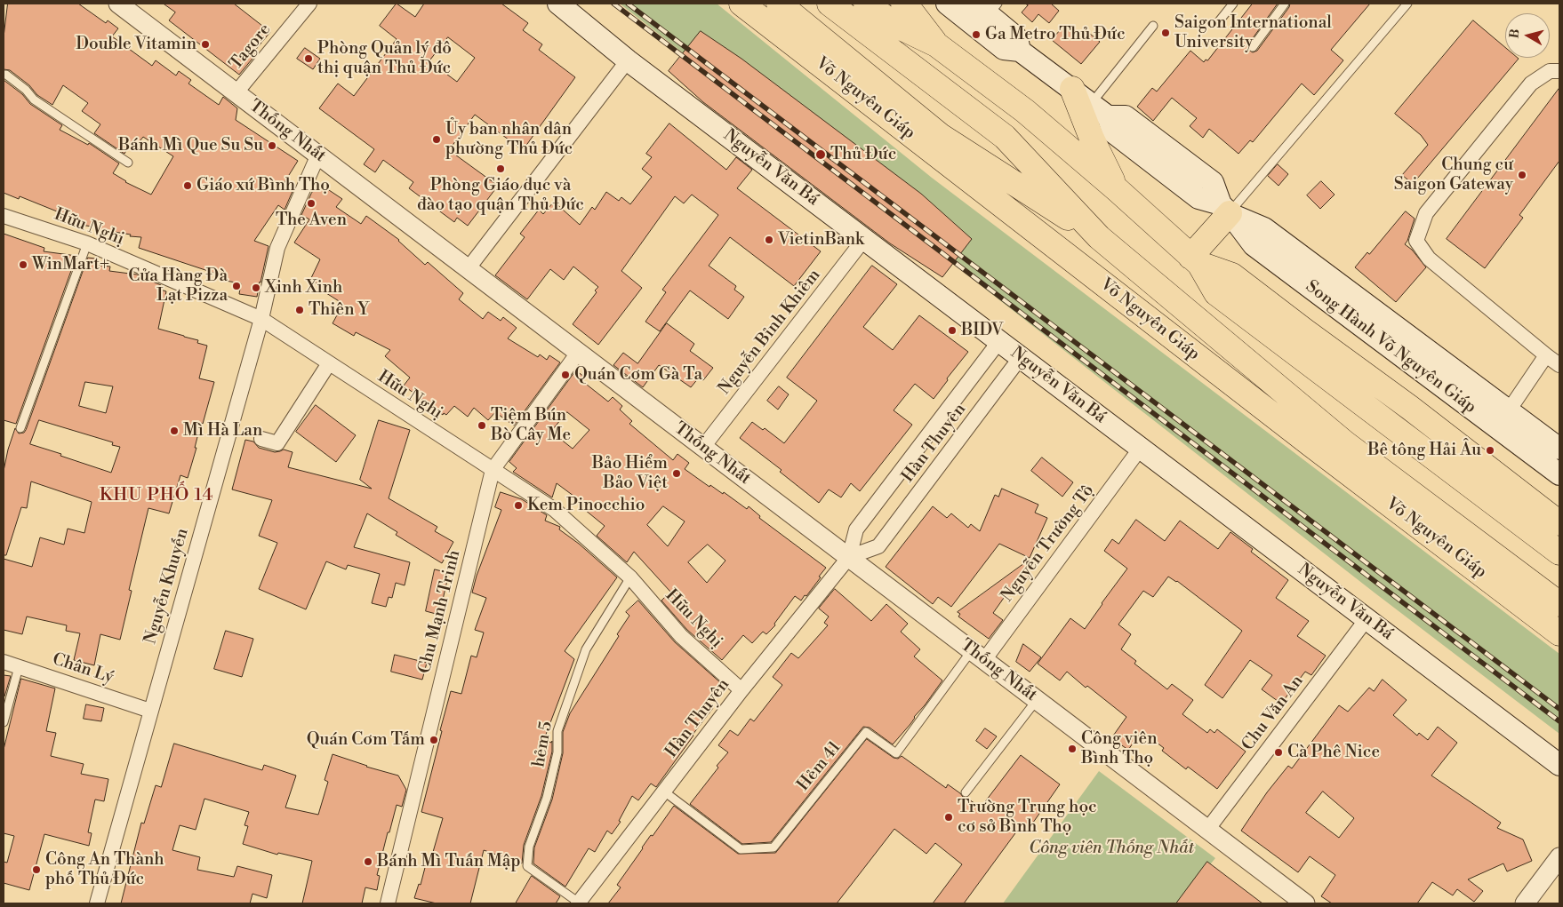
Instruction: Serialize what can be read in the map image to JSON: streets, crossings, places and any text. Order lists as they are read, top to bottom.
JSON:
{
  "streets": {
    "highway": ["Võ Nguyên Giáp"],
    "main road": ["Nguyễn Văn Bá", "Song Hành Võ Nguyên Giáp"],
    "street": [
      "Tagore",
      "Thống Nhất",
      "Hữu Nghị",
      "Nguyễn Bỉnh Khiêm",
      "Hàn Thuyên",
      "Nguyễn Trường Tộ",
      "Nguyễn Khuyến",
      "Chu Mạnh Trinh",
      "Chân Lý",
      "Chu Văn An"
    ],
    "lane": ["hẻm 5", "Hẻm 41"]
  },
  "crossings": [
    ["Tagore", "Thống Nhất"],
    ["Thống Nhất", "Nguyễn Bỉnh Khiêm"],
    ["Thống Nhất", "Hàn Thuyên"],
    ["Thống Nhất", "Nguyễn Trường Tộ"],
    ["Thống Nhất", "Nguyễn Khuyến"],
    ["Thống Nhất", "Chu Mạnh Trinh"],
    ["Thống Nhất", "Chu Văn An"],
    ["Thống Nhất", "Hẻm 41"],
    ["Nguyễn Văn Bá", "Nguyễn Bỉnh Khiêm"],
    ["Nguyễn Văn Bá", "Hàn Thuyên"],
    ["Nguyễn Văn Bá", "Nguyễn Trường Tộ"],
    ["Nguyễn Văn Bá", "Chu Văn An"],
    ["Hữu Nghị", "Hàn Thuyên"],
    ["Hữu Nghị", "Nguyễn Khuyến"],
    ["Hữu Nghị", "Chu Mạnh Trinh"],
    ["Hữu Nghị", "hẻm 5"],
    ["Hàn Thuyên", "hẻm 5"],
    ["Hàn Thuyên", "Hẻm 41"],
    ["Nguyễn Trường Tộ", "Hẻm 41"],
    ["Nguyễn Khuyến", "Chân Lý"]
  ],
  "districts": ["KHU PHỐ 14"],
  "parks": ["Công viên Thống Nhất"],
  "places": [
    "Saigon International University",
    "Ga Metro Thủ Đức",
    "Double Vitamin",
    "Phòng Quản lý đô thị quận Thủ Đức",
    "Ủy ban nhân dân phường Thủ Đức",
    "Bánh Mì Que Su Su",
    "Thủ Đức",
    "Phòng Giáo dục và đào tạo quận Thủ Đức",
    "Chung cư Saigon Gateway",
    "Giáo xứ Bình Thọ",
    "The Aven",
    "VietinBank",
    "WinMart+",
    "Cửa Hàng Đà Lạt Pizza",
    "Xinh Xinh",
    "Thiên Y",
    "BIDV",
    "Quán Cơm Gà Ta",
    "Tiệm Bún Bò Cây Me",
    "Mì Hà Lan",
    "Bê tông Hải Âu",
    "Bảo Hiểm Bảo Việt",
    "Kem Pinocchio",
    "Quán Cơm Tấm",
    "Công viên Bình Thọ",
    "Cà Phê Nice",
    "Trường Trung học cơ sở Bình Thọ",
    "Bánh Mì Tuấn Mập",
    "Công An Thành phố Thủ Đức"
  ],
  "north": "left"
}
